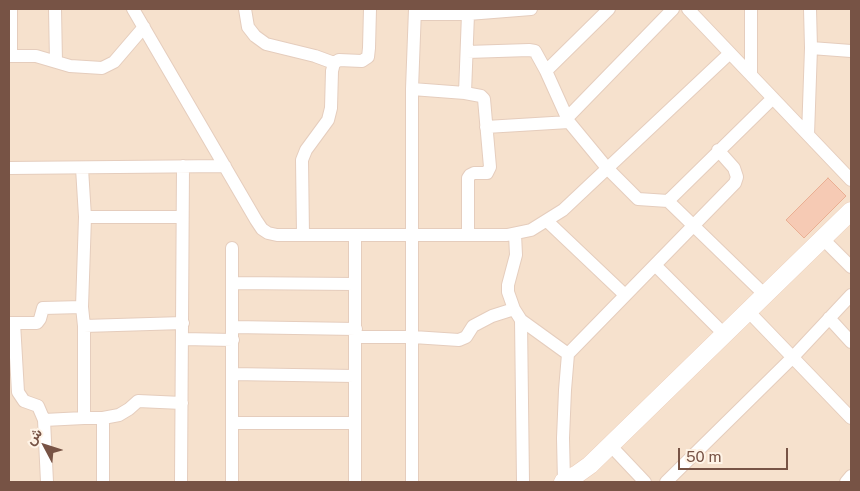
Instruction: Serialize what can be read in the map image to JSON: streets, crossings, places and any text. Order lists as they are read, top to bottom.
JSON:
{
  "scale_bar": "50 m",
  "north": "top left"
}
